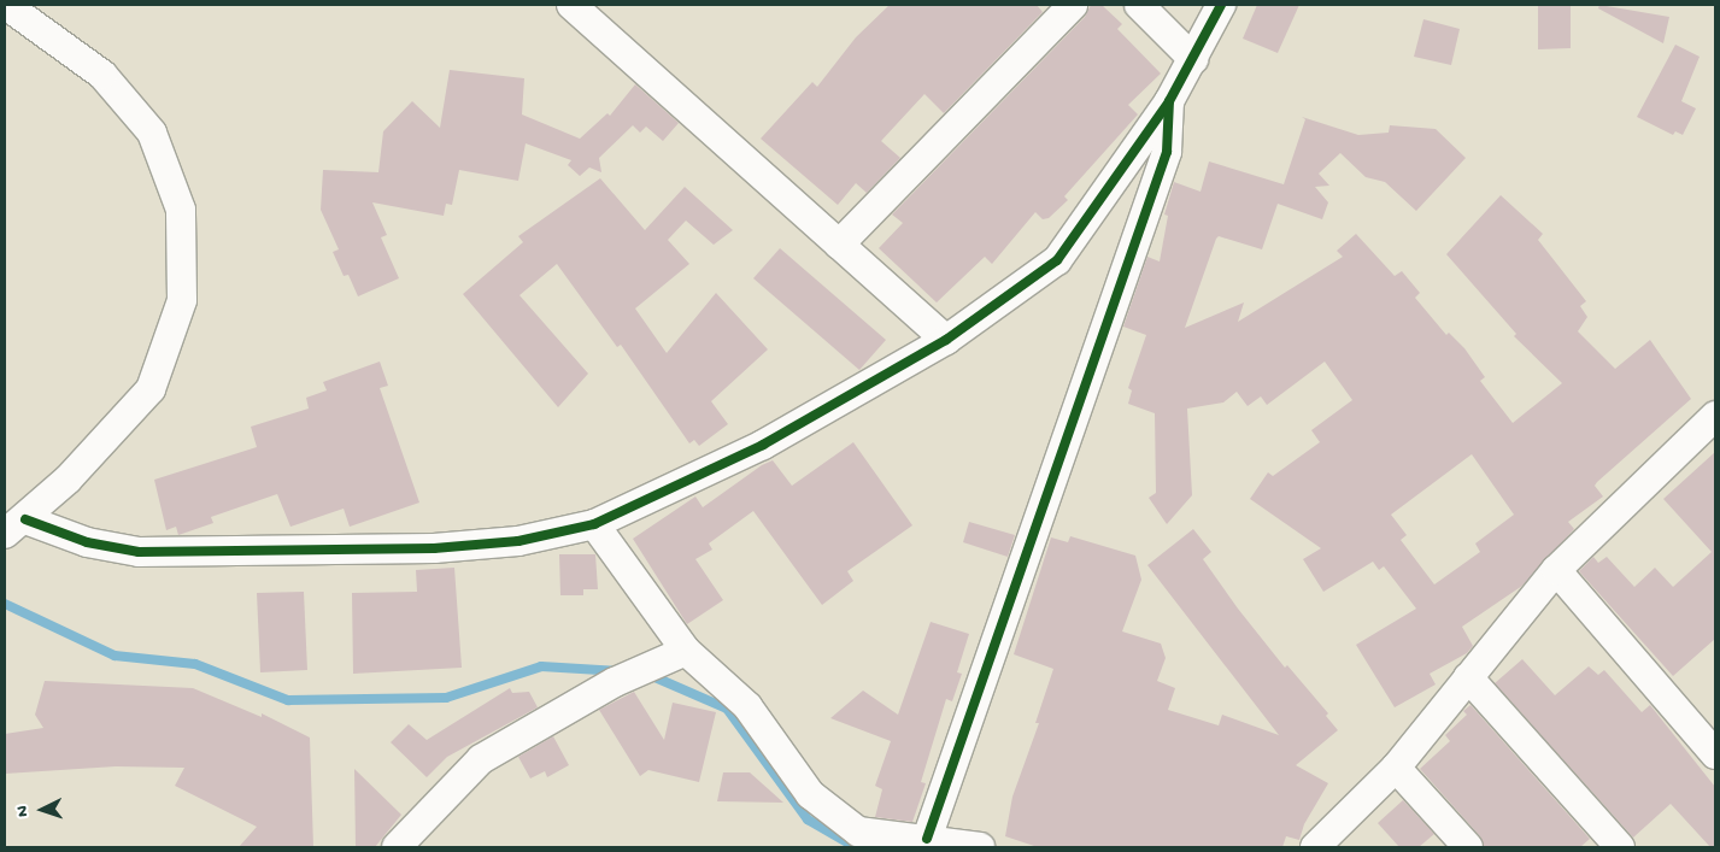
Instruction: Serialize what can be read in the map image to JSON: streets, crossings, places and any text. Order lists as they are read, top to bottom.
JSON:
{
  "north": "left"
}
